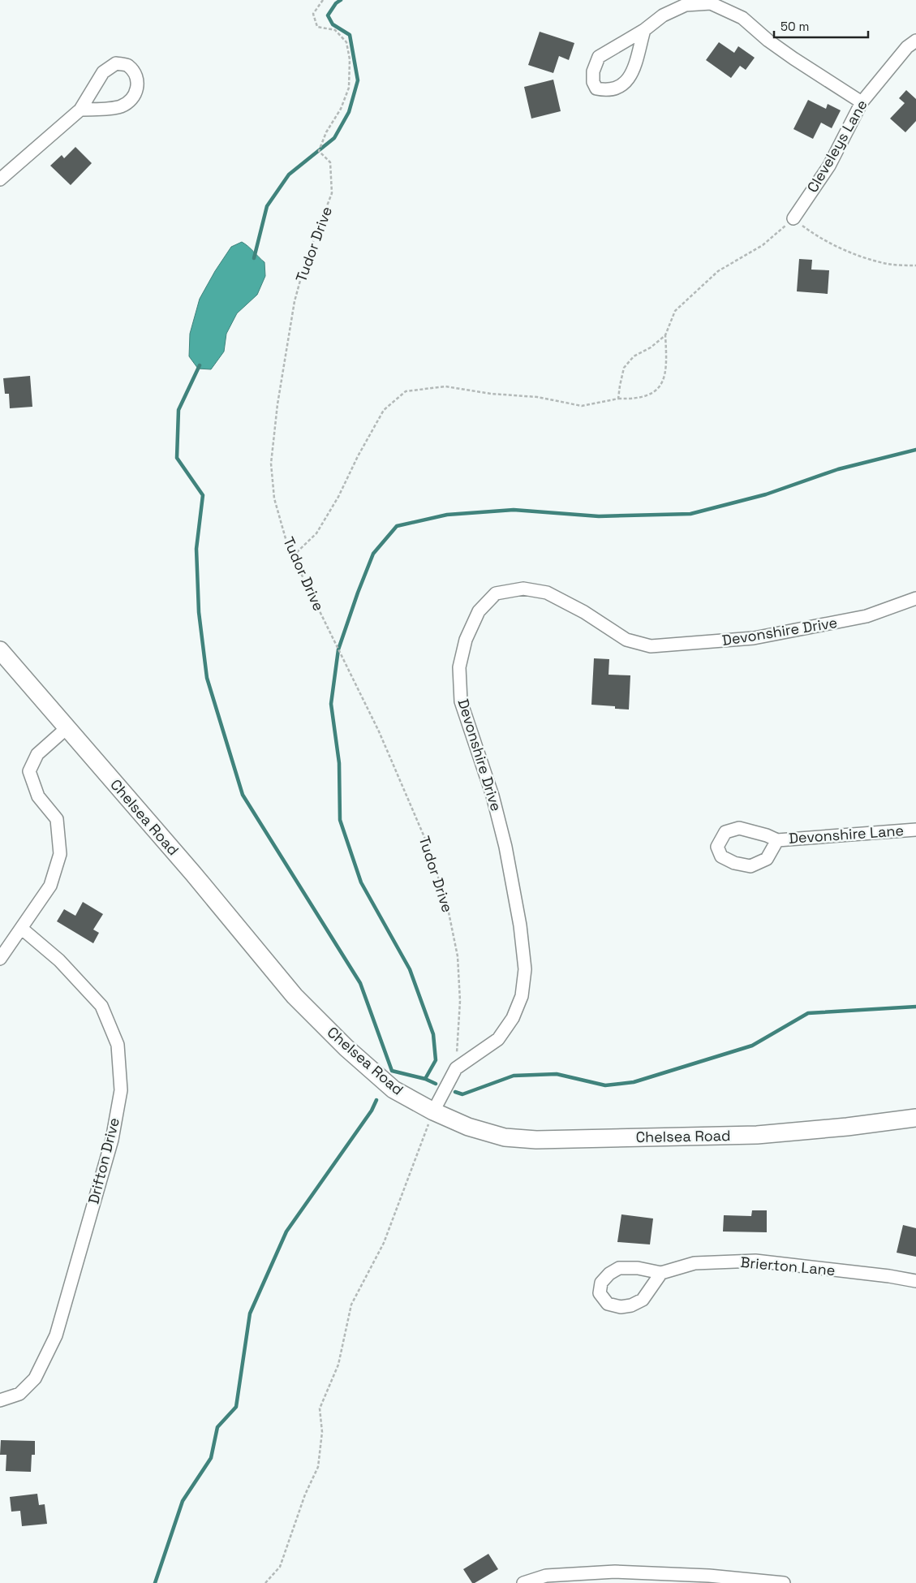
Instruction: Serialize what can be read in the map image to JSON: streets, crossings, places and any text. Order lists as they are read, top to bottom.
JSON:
{
  "streets": {
    "street": [
      "Cleveleys Lane",
      "Devonshire Drive",
      "Chelsea Road",
      "Devonshire Lane",
      "Drifton Drive",
      "Brierton Lane"
    ],
    "path": ["Tudor Drive"]
  },
  "crossings": [
    ["Tudor Drive", "Devonshire Drive"]
  ],
  "scale_bar": "50 m"
}
